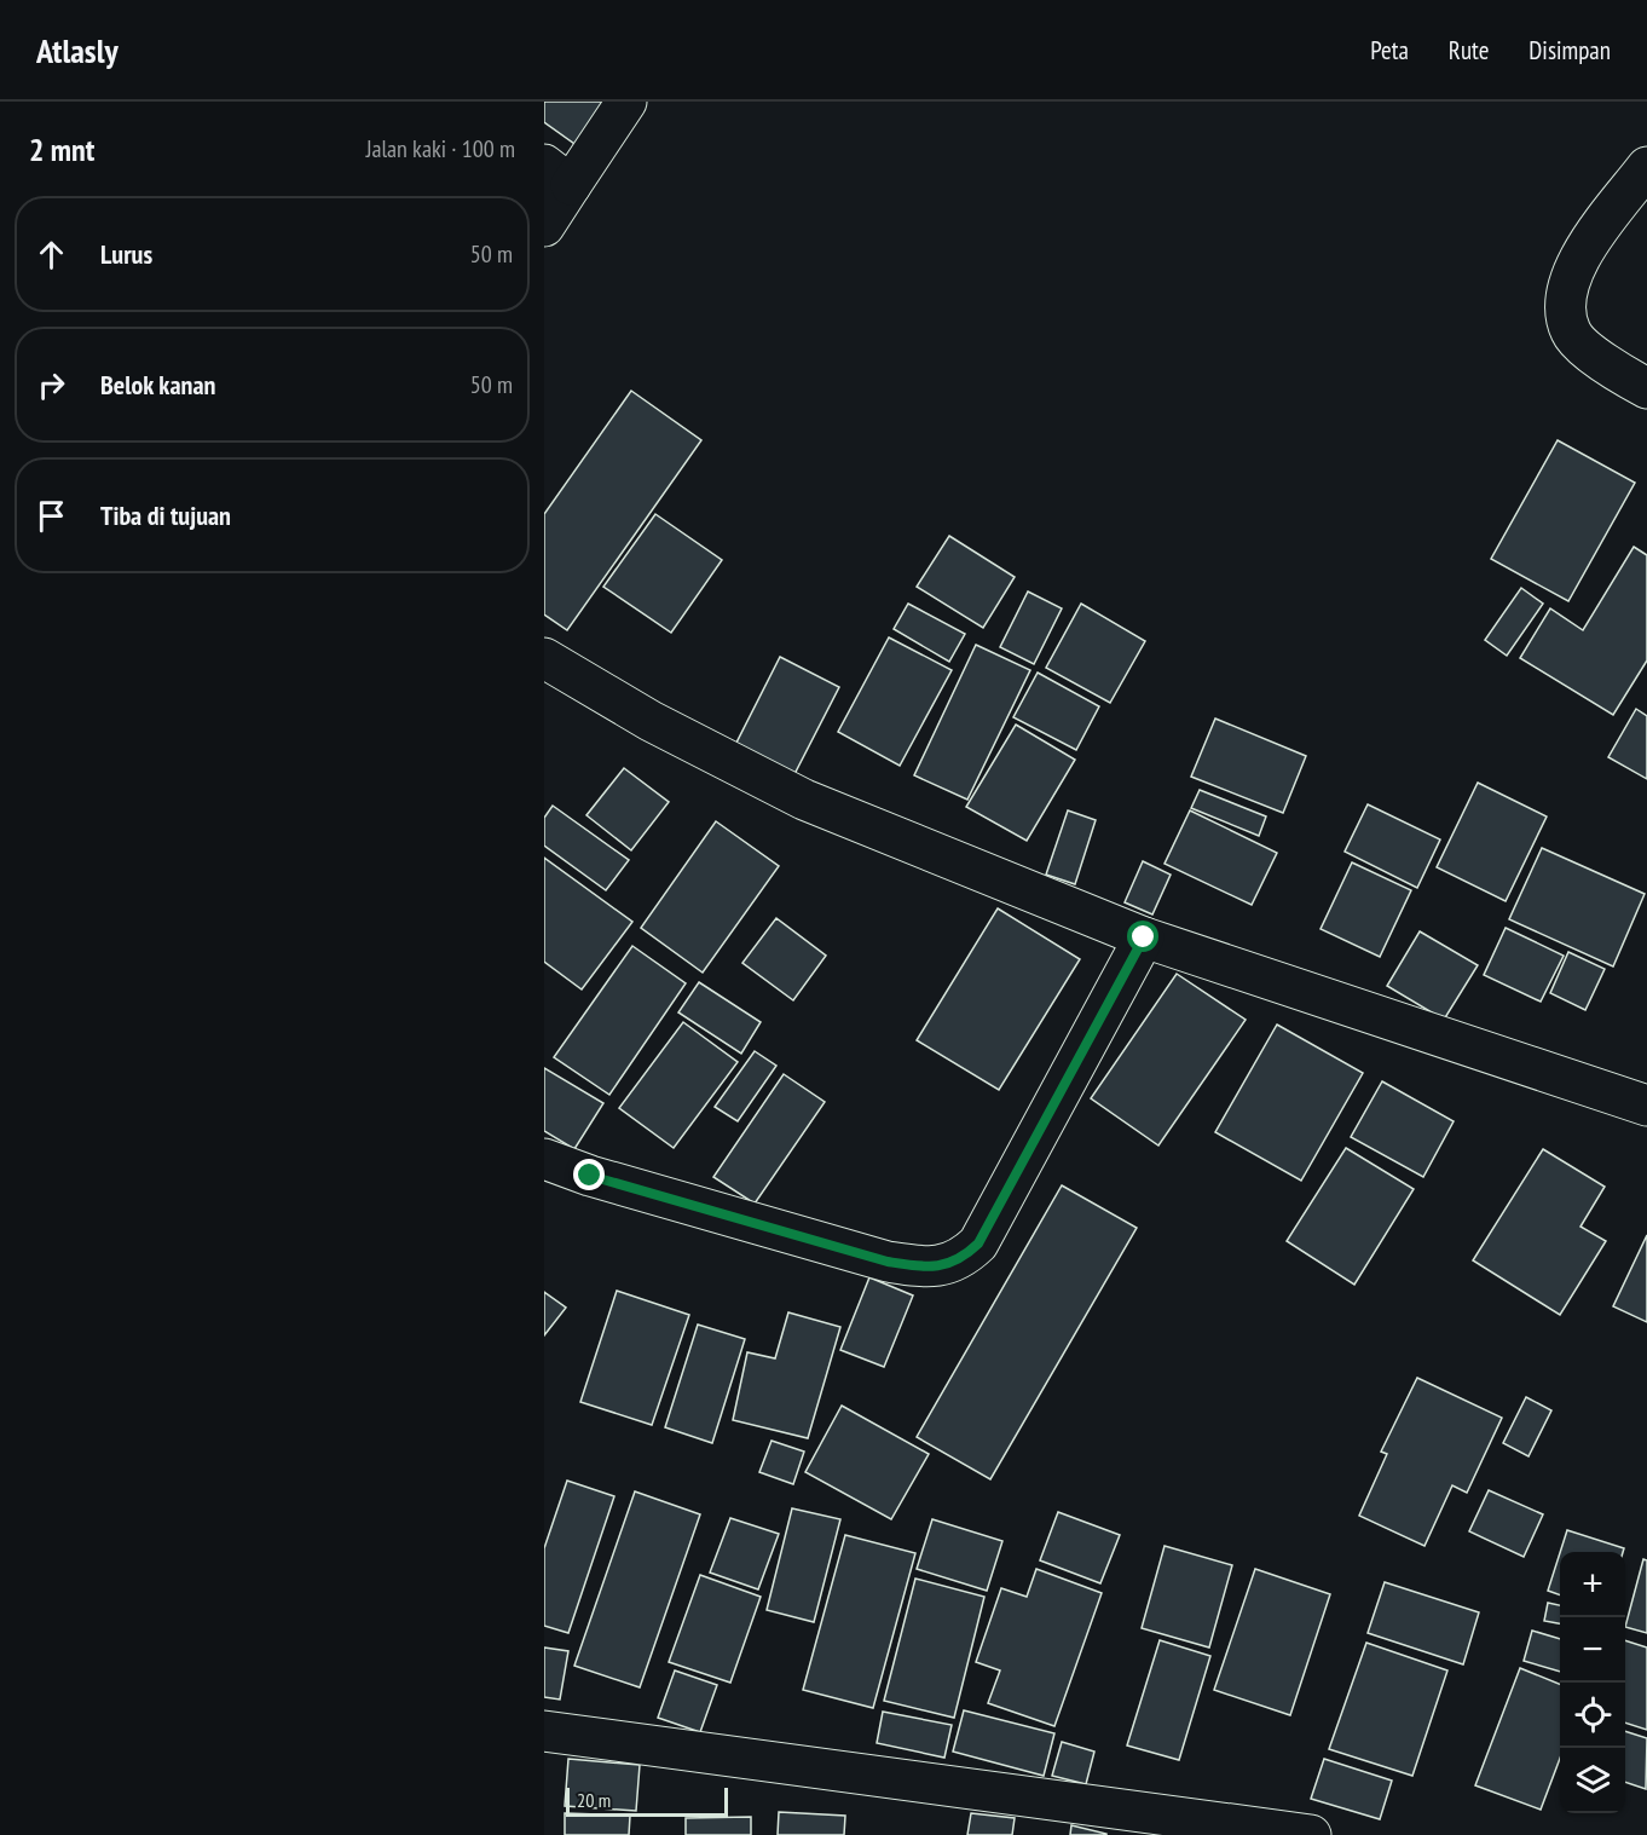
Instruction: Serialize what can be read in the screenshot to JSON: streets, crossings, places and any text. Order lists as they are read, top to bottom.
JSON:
{
  "scale_bar": "20 m",
  "page": {
    "header": "Atlasly",
    "nav": ["Peta", "Rute", "Disimpan"],
    "heading": ["2 mnt", "Jalan kaki · 100 m"],
    "list": [
      ["Lurus", "50 m"],
      ["Belok kanan", "50 m"],
      "Tiba di tujuan"
    ],
    "map_buttons": ["+", "−"],
    "scale": "20 m"
  }
}
